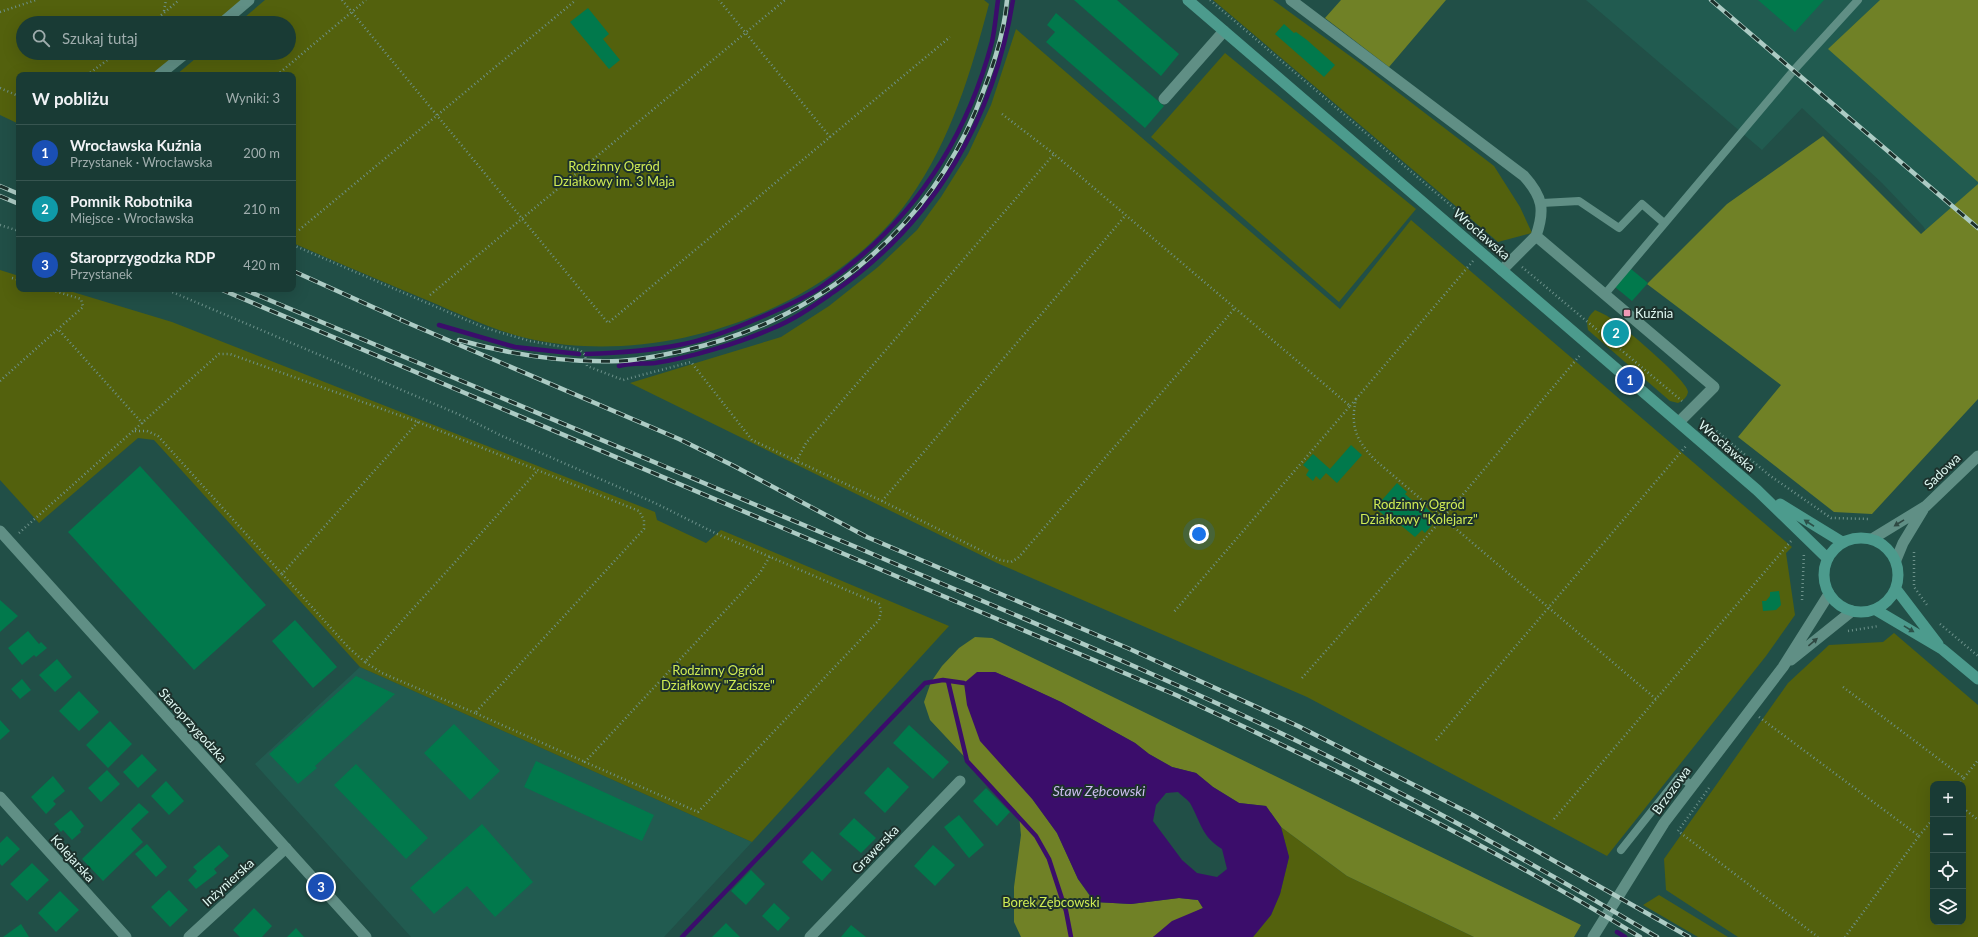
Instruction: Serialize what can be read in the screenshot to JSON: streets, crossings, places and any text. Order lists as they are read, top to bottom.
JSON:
{
  "streets": {
    "main road": ["Wrocławska"],
    "street": [
      "Sadowa",
      "Staroprzygodzka",
      "Brzozowa",
      "Grawerska",
      "Kolejarska",
      "Inżynierska"
    ]
  },
  "crossings": [
    ["Wrocławska", "Sadowa"],
    ["Wrocławska", "Brzozowa"],
    ["Sadowa", "Brzozowa"],
    ["Staroprzygodzka", "Inżynierska"]
  ],
  "water": ["Staw Zębcowski"],
  "parks": [
    "Rodzinny Ogród Działkowy im. 3 Maja",
    "Rodzinny Ogród Działkowy \"Kolejarz\"",
    "Rodzinny Ogród Działkowy \"Zacisze\"",
    "Borek Zębcowski"
  ],
  "places": {
    "transit": ["Kuźnia"]
  },
  "page": {
    "search": "Szukaj tutaj",
    "heading": ["W pobliżu", "Wyniki: 3"],
    "list": [
      {
        "mark": "1",
        "name": "Wrocławska Kuźnia",
        "note": "Przystanek · Wrocławska",
        "value": "200 m"
      },
      {
        "mark": "2",
        "name": "Pomnik Robotnika",
        "note": "Miejsce · Wrocławska",
        "value": "210 m"
      },
      {
        "mark": "3",
        "name": "Staroprzygodzka RDP",
        "note": "Przystanek",
        "value": "420 m"
      }
    ],
    "pins": ["2", "1", "3"],
    "map_buttons": ["+", "−"]
  }
}
